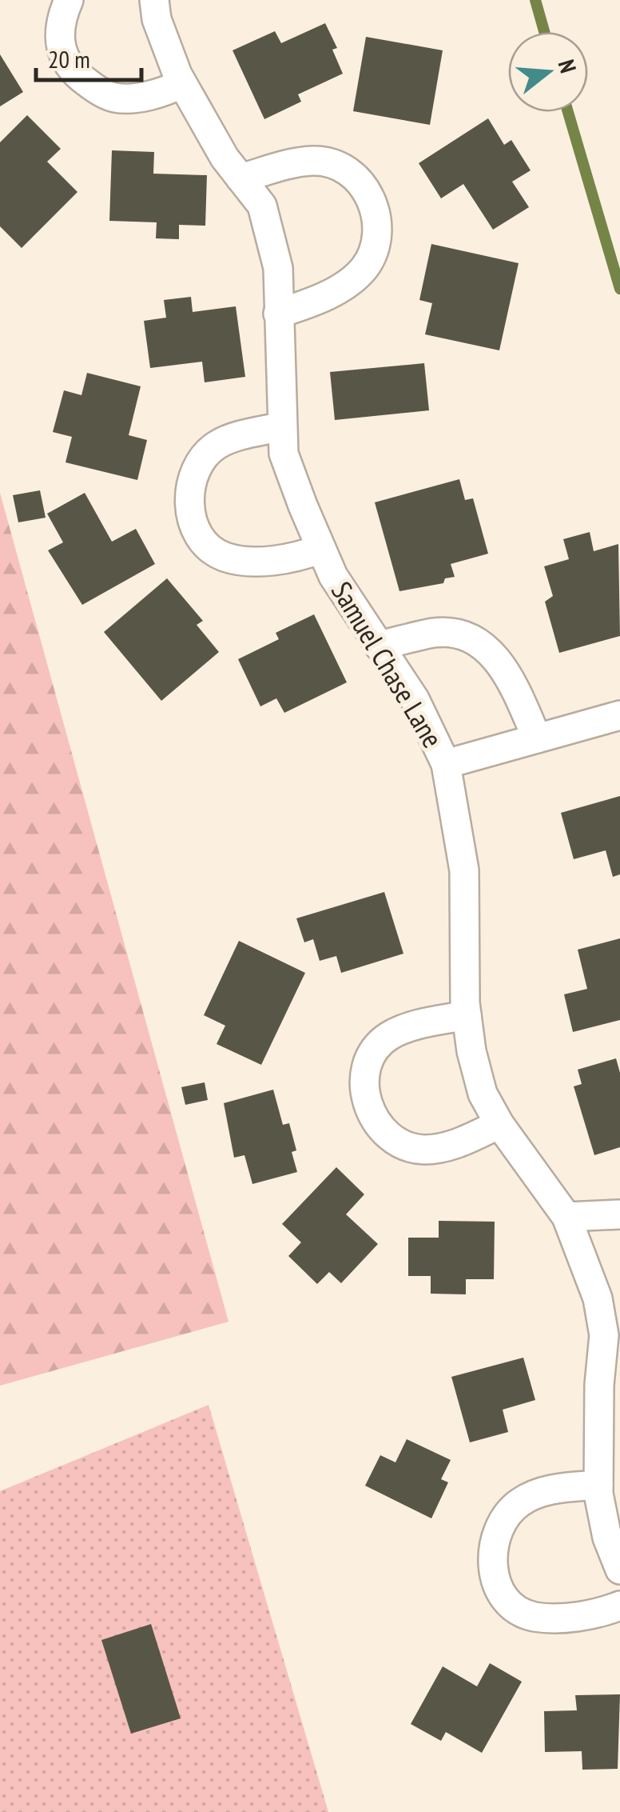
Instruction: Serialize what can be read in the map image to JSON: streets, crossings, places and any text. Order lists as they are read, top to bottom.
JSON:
{
  "streets": {
    "street": ["Samuel Chase Lane"]
  },
  "scale_bar": "20 m",
  "north": "right"
}
